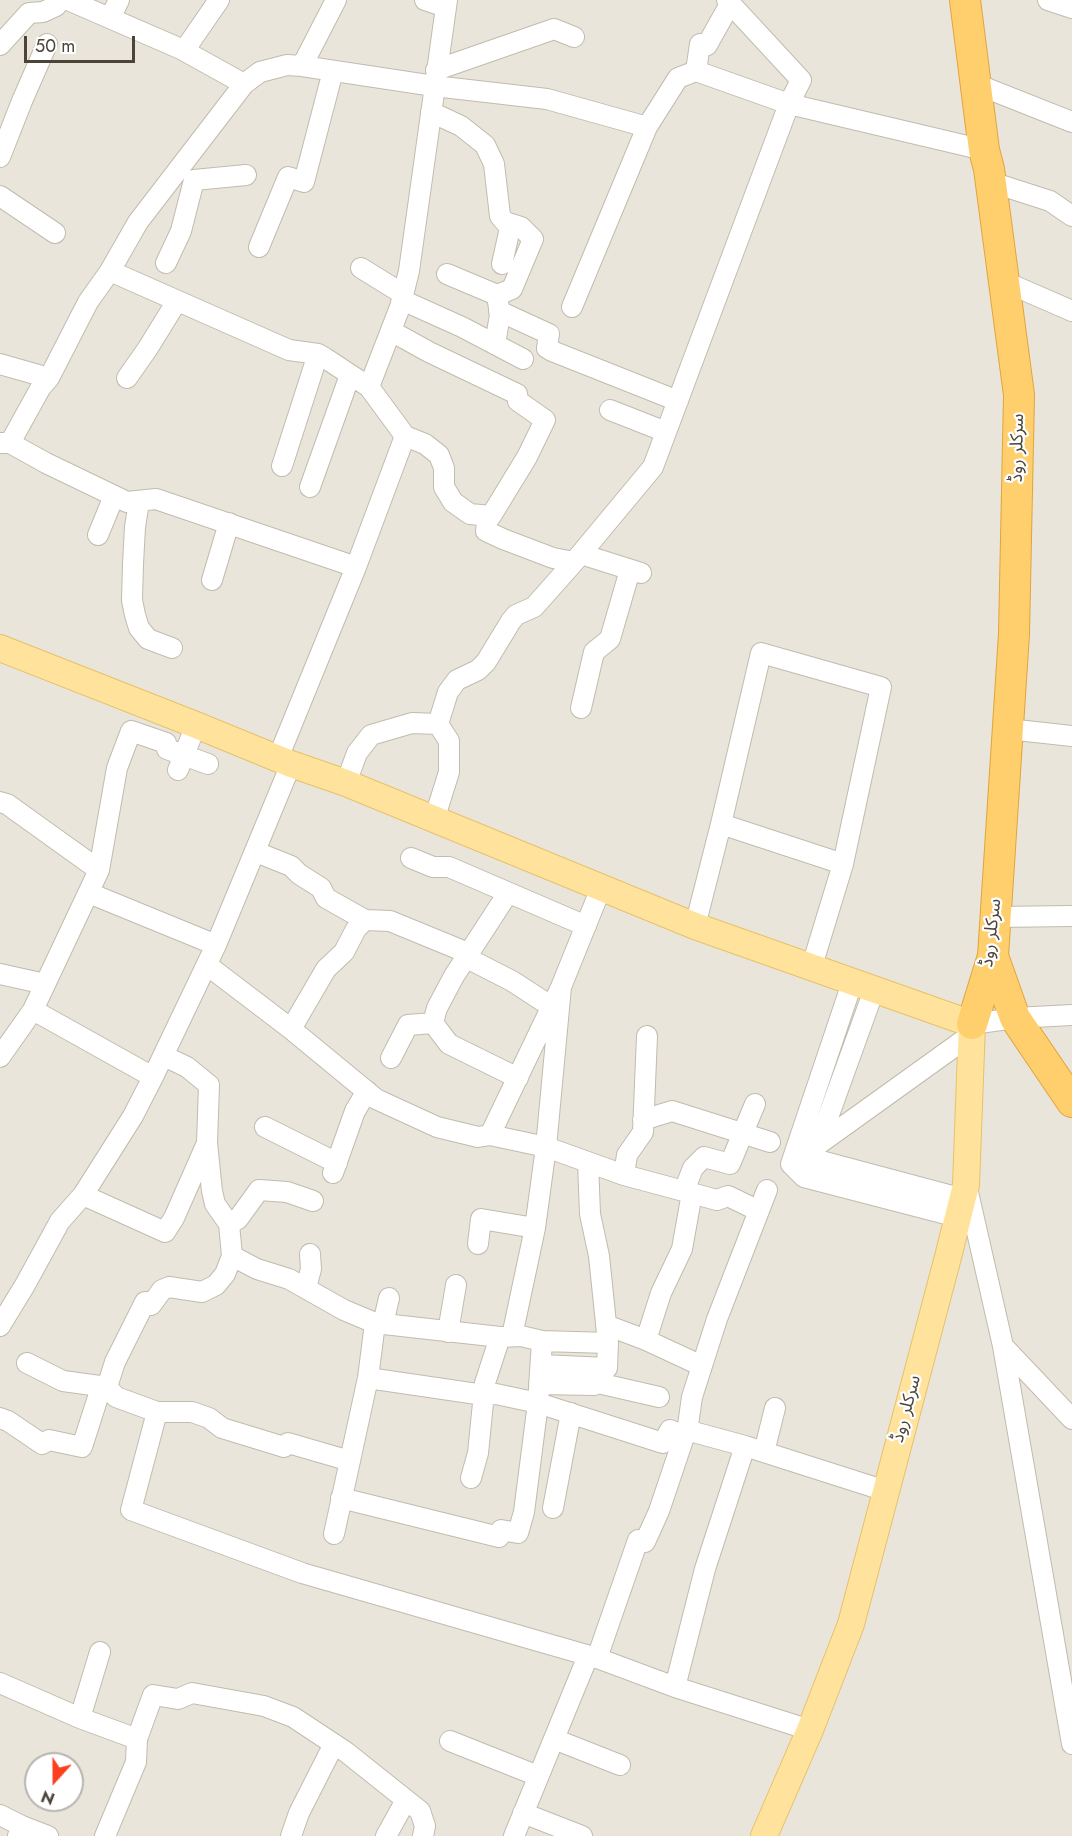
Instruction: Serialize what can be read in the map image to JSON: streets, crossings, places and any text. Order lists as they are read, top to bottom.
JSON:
{
  "streets": {
    "highway": ["سرکلر روڈ"]
  },
  "scale_bar": "50 m",
  "north": "bottom"
}
